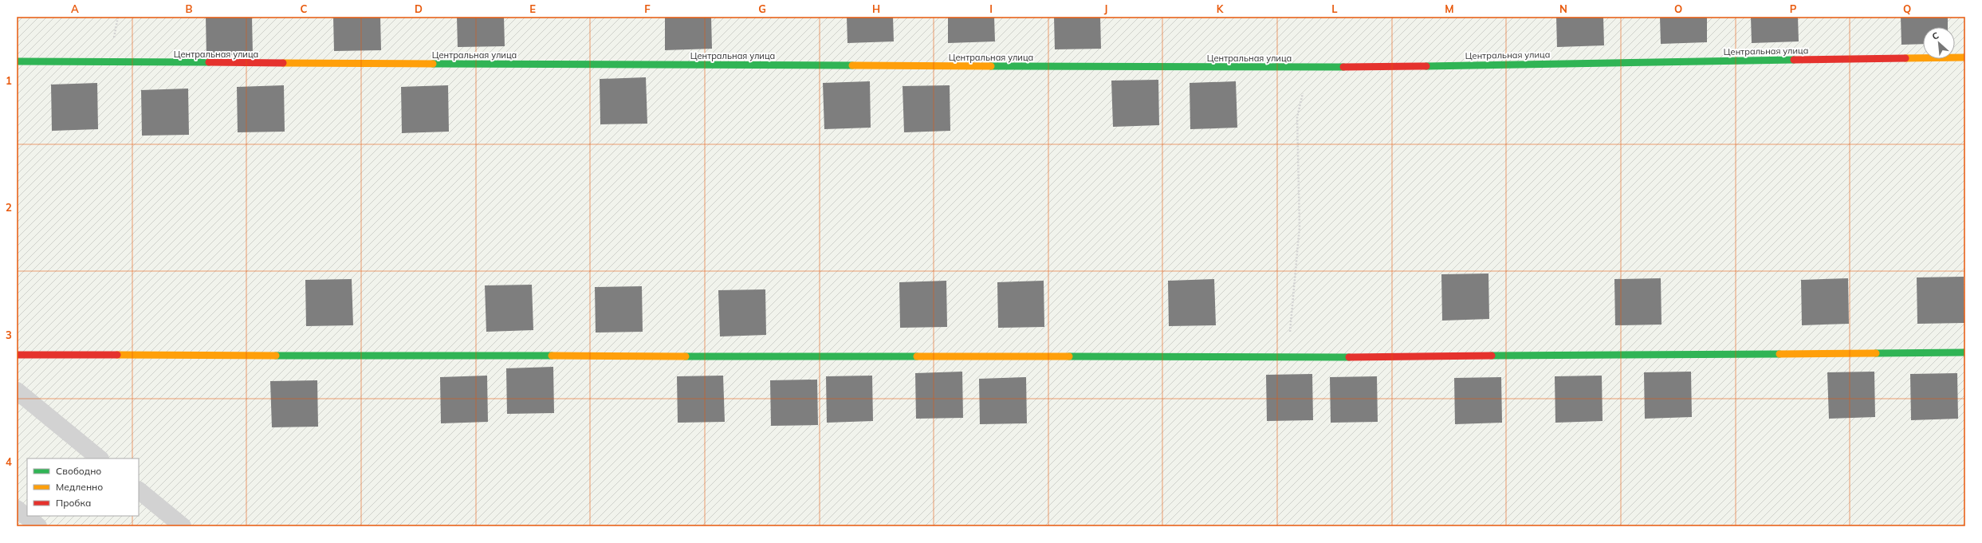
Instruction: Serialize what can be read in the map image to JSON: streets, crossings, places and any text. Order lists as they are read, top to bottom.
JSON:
{
  "streets": {
    "street": ["Центральная улица"]
  },
  "legend": ["Свободно", "Медленно", "Пробка"],
  "north": "top left",
  "grid": {
    "columns": [
      "A",
      "B",
      "C",
      "D",
      "E",
      "F",
      "G",
      "H",
      "I",
      "J",
      "K",
      "L",
      "M",
      "N",
      "O",
      "P",
      "Q"
    ],
    "rows": [
      "1",
      "2",
      "3",
      "4"
    ]
  }
}
